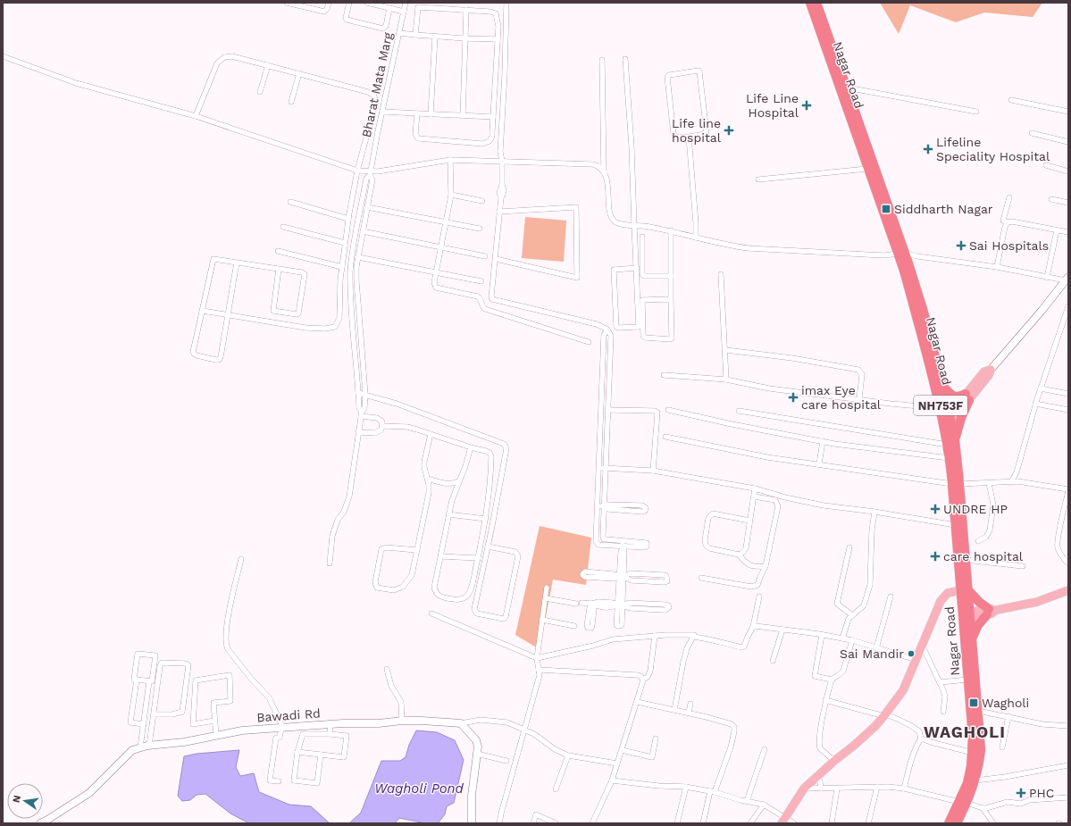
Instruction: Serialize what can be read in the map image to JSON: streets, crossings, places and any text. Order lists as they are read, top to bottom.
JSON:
{
  "streets": {
    "highway": ["Nagar Road", "NH753F"],
    "street": ["Bharat Mata Marg", "Bawadi Rd"]
  },
  "districts": ["WAGHOLI"],
  "water": ["Wagholi Pond"],
  "places": {
    "health": [
      "Life Line Hospital",
      "Life line hospital",
      "Lifeline Speciality Hospital",
      "Sai Hospitals",
      "imax Eye care hospital",
      "UNDRE HP",
      "care hospital",
      "PHC"
    ],
    "transit": ["Siddharth Nagar", "Wagholi"],
    "other": ["Sai Mandir"]
  },
  "north": "left"
}
